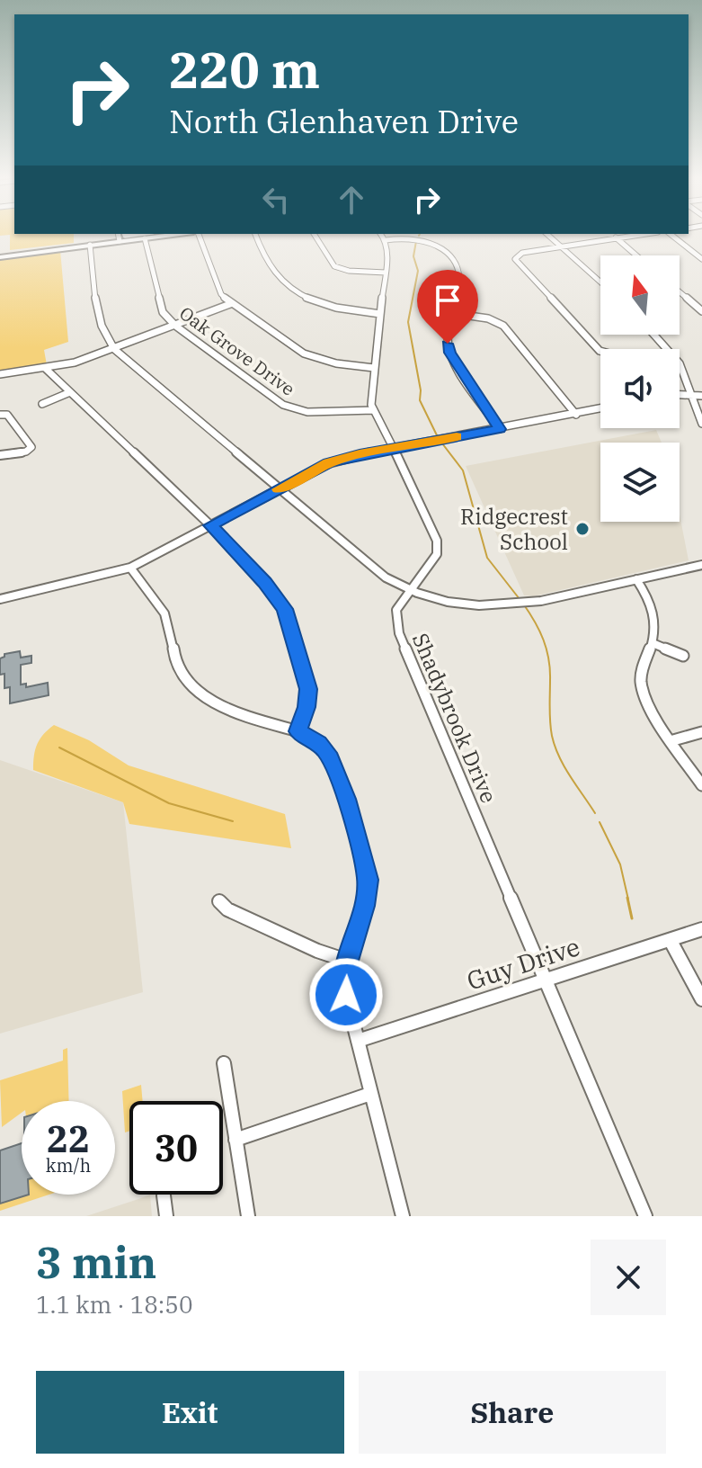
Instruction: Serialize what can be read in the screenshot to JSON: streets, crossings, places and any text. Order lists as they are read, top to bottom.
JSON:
{
  "streets": {
    "street": ["Oak Grove Drive", "Shadybrook Drive", "Guy Drive"]
  },
  "crossings": [
    ["Oak Grove Drive", "Shadybrook Drive"],
    ["Shadybrook Drive", "Guy Drive"]
  ],
  "places": ["Ridgecrest School"],
  "north": "top",
  "page": {
    "turn": ["220 m", "North Glenhaven Drive"],
    "speed": "22 km/h",
    "limit": "30",
    "heading": ["3 min", "1.1 km · 18:50"],
    "buttons": ["Exit", "Share"]
  }
}
